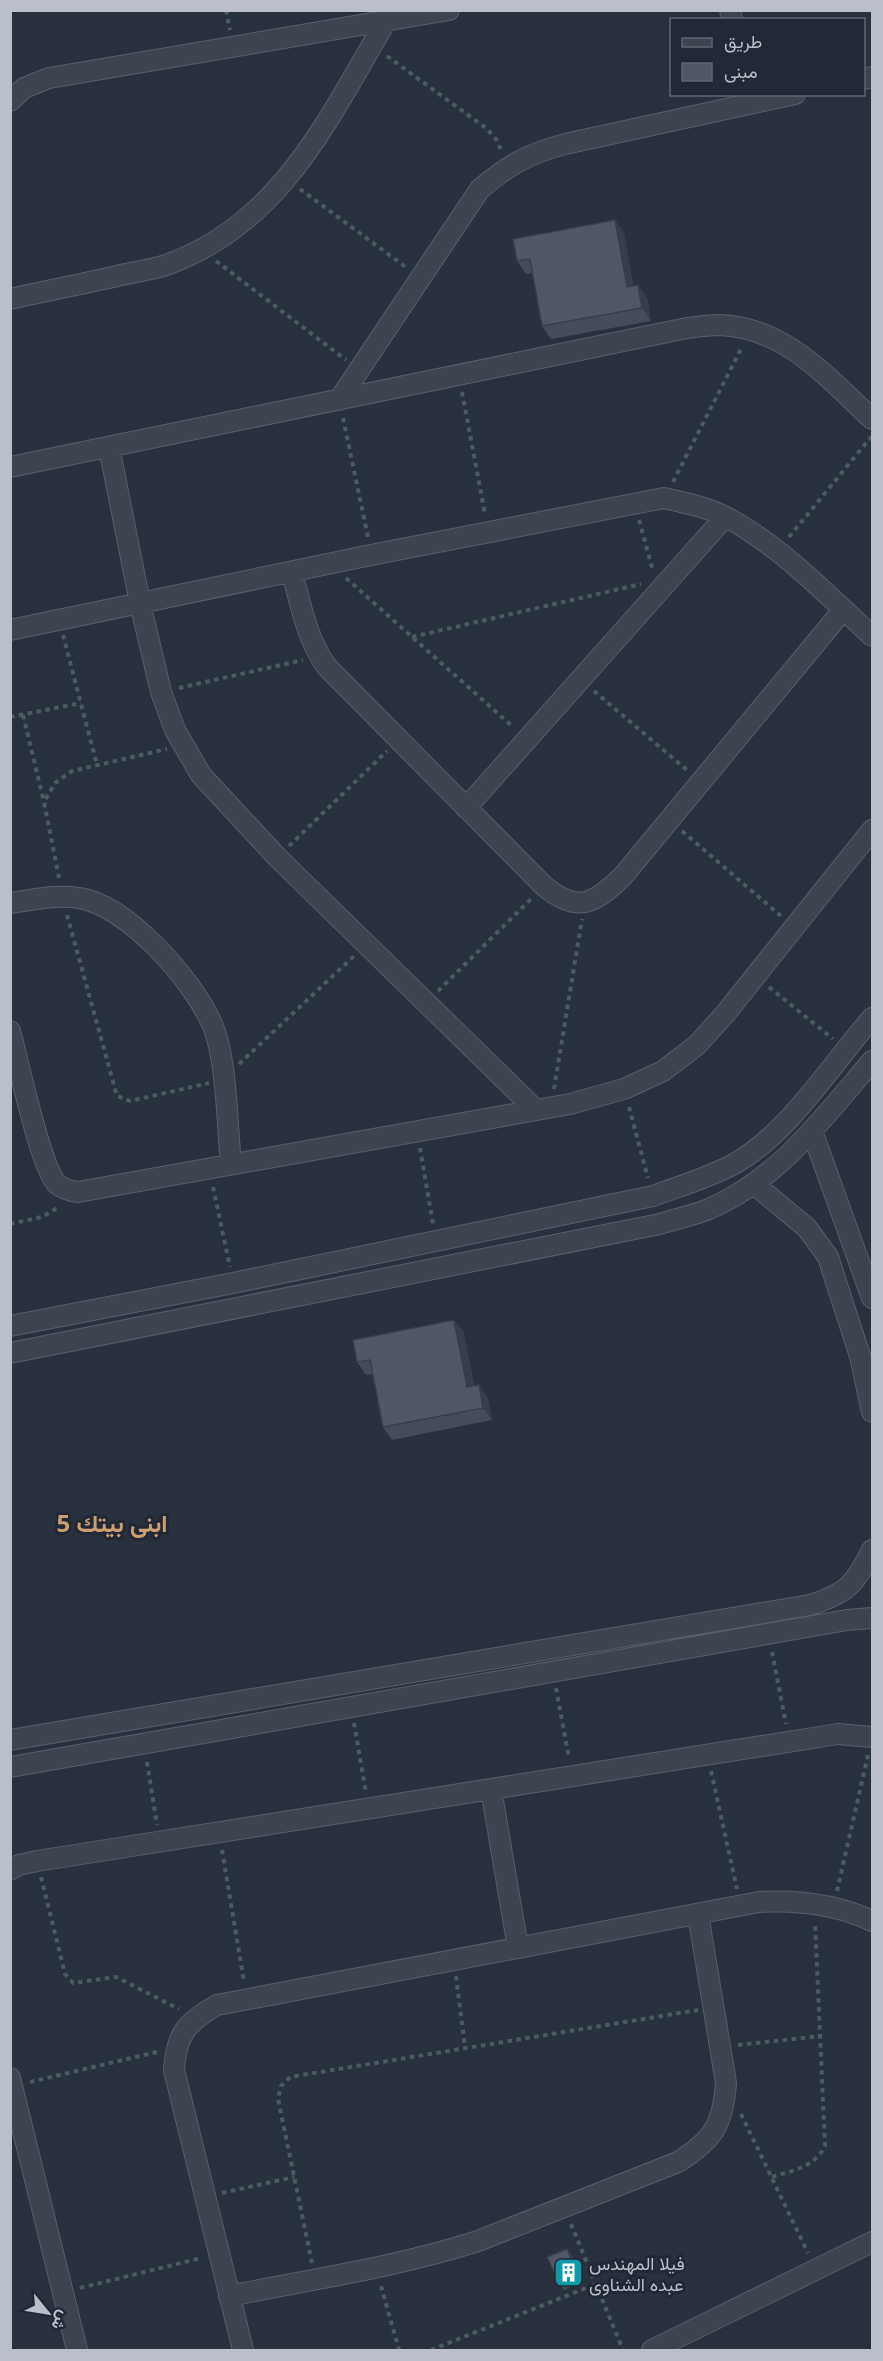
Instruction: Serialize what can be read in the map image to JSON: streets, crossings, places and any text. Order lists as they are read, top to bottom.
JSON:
{
  "districts": ["ابنى بيتك 5"],
  "places": {
    "building": ["فيلا المهندس عبده الشناوى"]
  },
  "legend": ["طريق", "مبنى"],
  "north": "bottom right"
}
